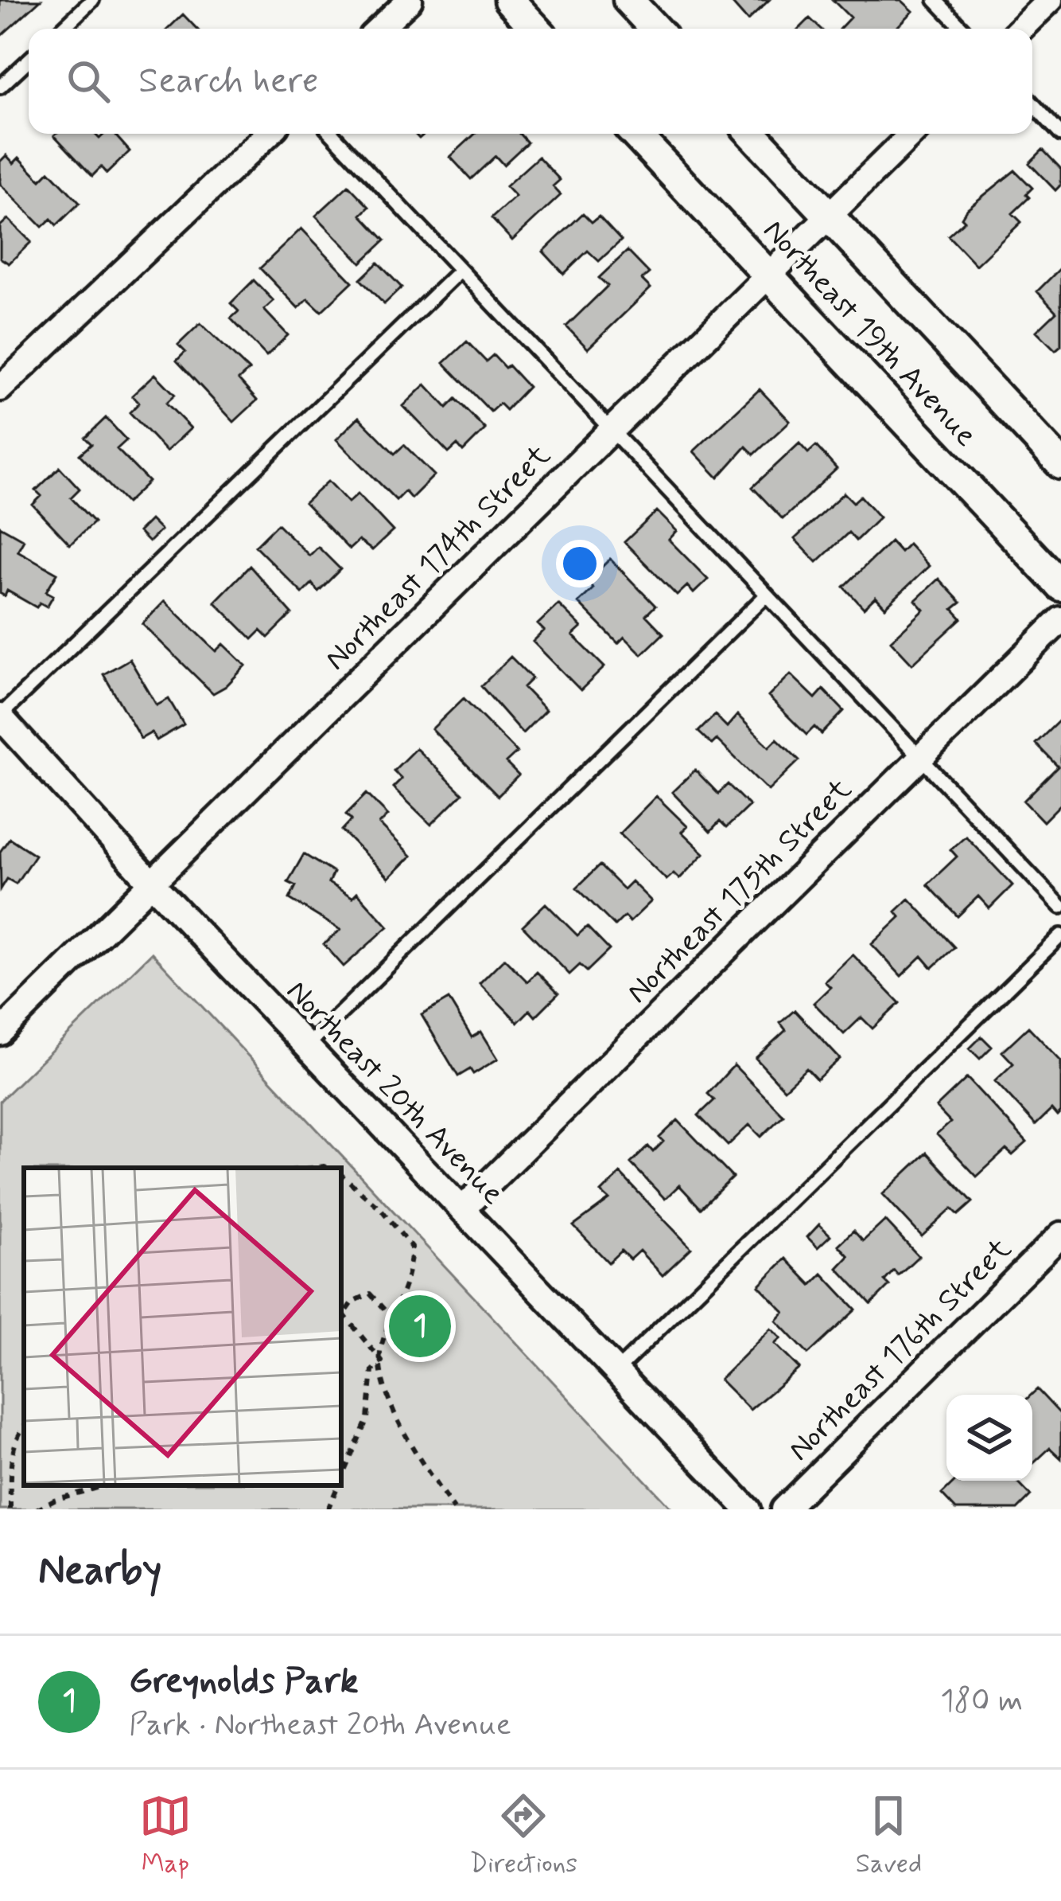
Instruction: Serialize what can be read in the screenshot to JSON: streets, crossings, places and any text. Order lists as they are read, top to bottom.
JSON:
{
  "streets": {
    "street": [
      "Northeast 19th Avenue",
      "Northeast 174th Street",
      "Northeast 175th Street",
      "Northeast 20th Avenue",
      "Northeast 176th Street"
    ]
  },
  "crossings": [
    ["Northeast 19th Avenue", "Northeast 174th Street"],
    ["Northeast 174th Street", "Northeast 20th Avenue"],
    ["Northeast 175th Street", "Northeast 20th Avenue"]
  ],
  "page": {
    "search": "Search here",
    "pins": "1",
    "heading": "Nearby",
    "list": [
      {
        "mark": "1",
        "name": "Greynolds Park",
        "note": "Park · Northeast 20th Avenue",
        "value": "180 m"
      }
    ],
    "nav": ["Map", "Directions", "Saved"]
  }
}
